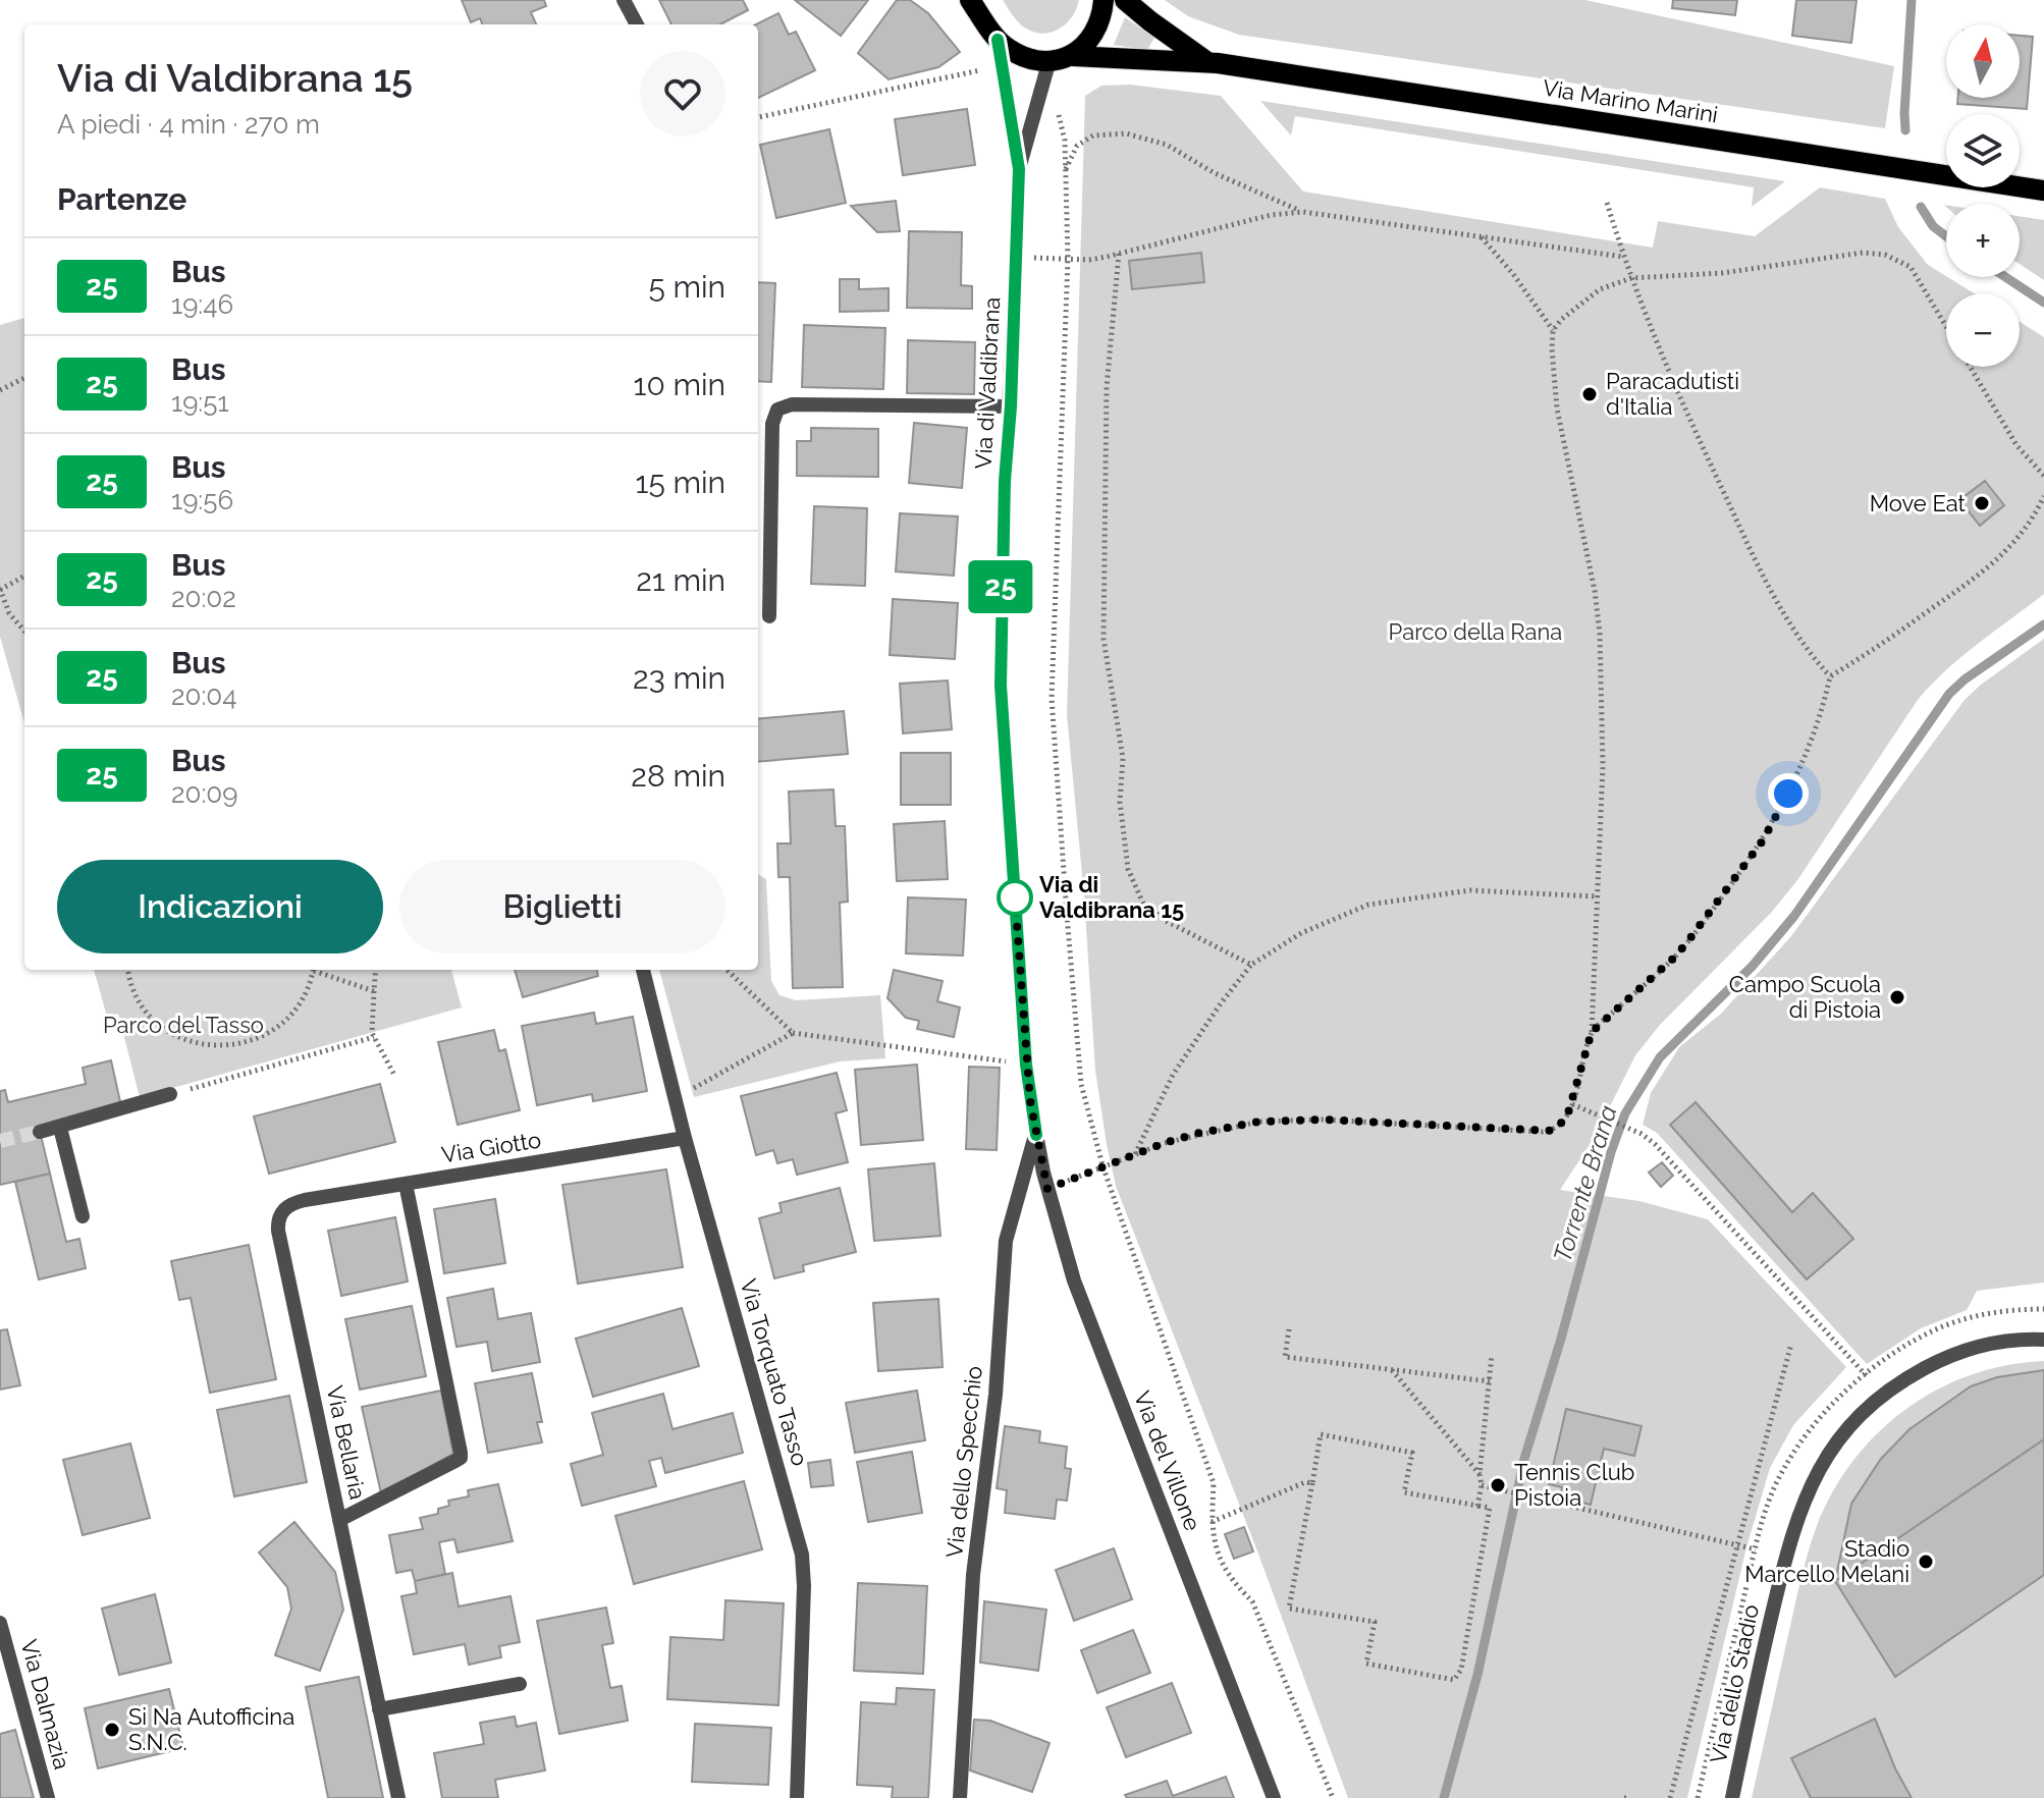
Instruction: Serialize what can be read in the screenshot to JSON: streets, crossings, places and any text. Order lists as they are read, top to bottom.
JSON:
{
  "streets": {
    "main road": ["Via Marino Marini"],
    "street": [
      "Via di Valdibrana",
      "Via Giotto",
      "Via Torquato Tasso",
      "Via Bellaria",
      "Via del Villone",
      "Via dello Specchio",
      "Via dello Stadio",
      "Via Dalmazia"
    ]
  },
  "crossings": [
    ["Via Marino Marini", "Via di Valdibrana"],
    ["Via di Valdibrana", "Via del Villone"],
    ["Via di Valdibrana", "Via dello Specchio"],
    ["Via Giotto", "Via Torquato Tasso"],
    ["Via Giotto", "Via Bellaria"],
    ["Via del Villone", "Via dello Specchio"]
  ],
  "water": ["Torrente Brana"],
  "parks": ["Parco della Rana", "Parco del Tasso"],
  "places": [
    "Paracadutisti d'Italia",
    "Move Eat",
    "Via di Valdibrana 15",
    "Campo Scuola di Pistoia",
    "Tennis Club Pistoia",
    "Stadio Marcello Melani",
    "Si Na Autofficina S.N.C."
  ],
  "lines": ["bus line 25"],
  "north": "top",
  "page": {
    "on_map": "25",
    "map_buttons": ["+", "−"],
    "heading": [
      ["Via di Valdibrana 15", "A piedi · 4 min · 270 m"],
      "Partenze"
    ],
    "list": [
      {
        "mark": "25",
        "name": "Bus",
        "note": "19:46",
        "value": "5 min"
      },
      {
        "mark": "25",
        "name": "Bus",
        "note": "19:51",
        "value": "10 min"
      },
      {
        "mark": "25",
        "name": "Bus",
        "note": "19:56",
        "value": "15 min"
      },
      {
        "mark": "25",
        "name": "Bus",
        "note": "20:02",
        "value": "21 min"
      },
      {
        "mark": "25",
        "name": "Bus",
        "note": "20:04",
        "value": "23 min"
      },
      {
        "mark": "25",
        "name": "Bus",
        "note": "20:09",
        "value": "28 min"
      }
    ],
    "buttons": ["Indicazioni", "Biglietti"]
  }
}
